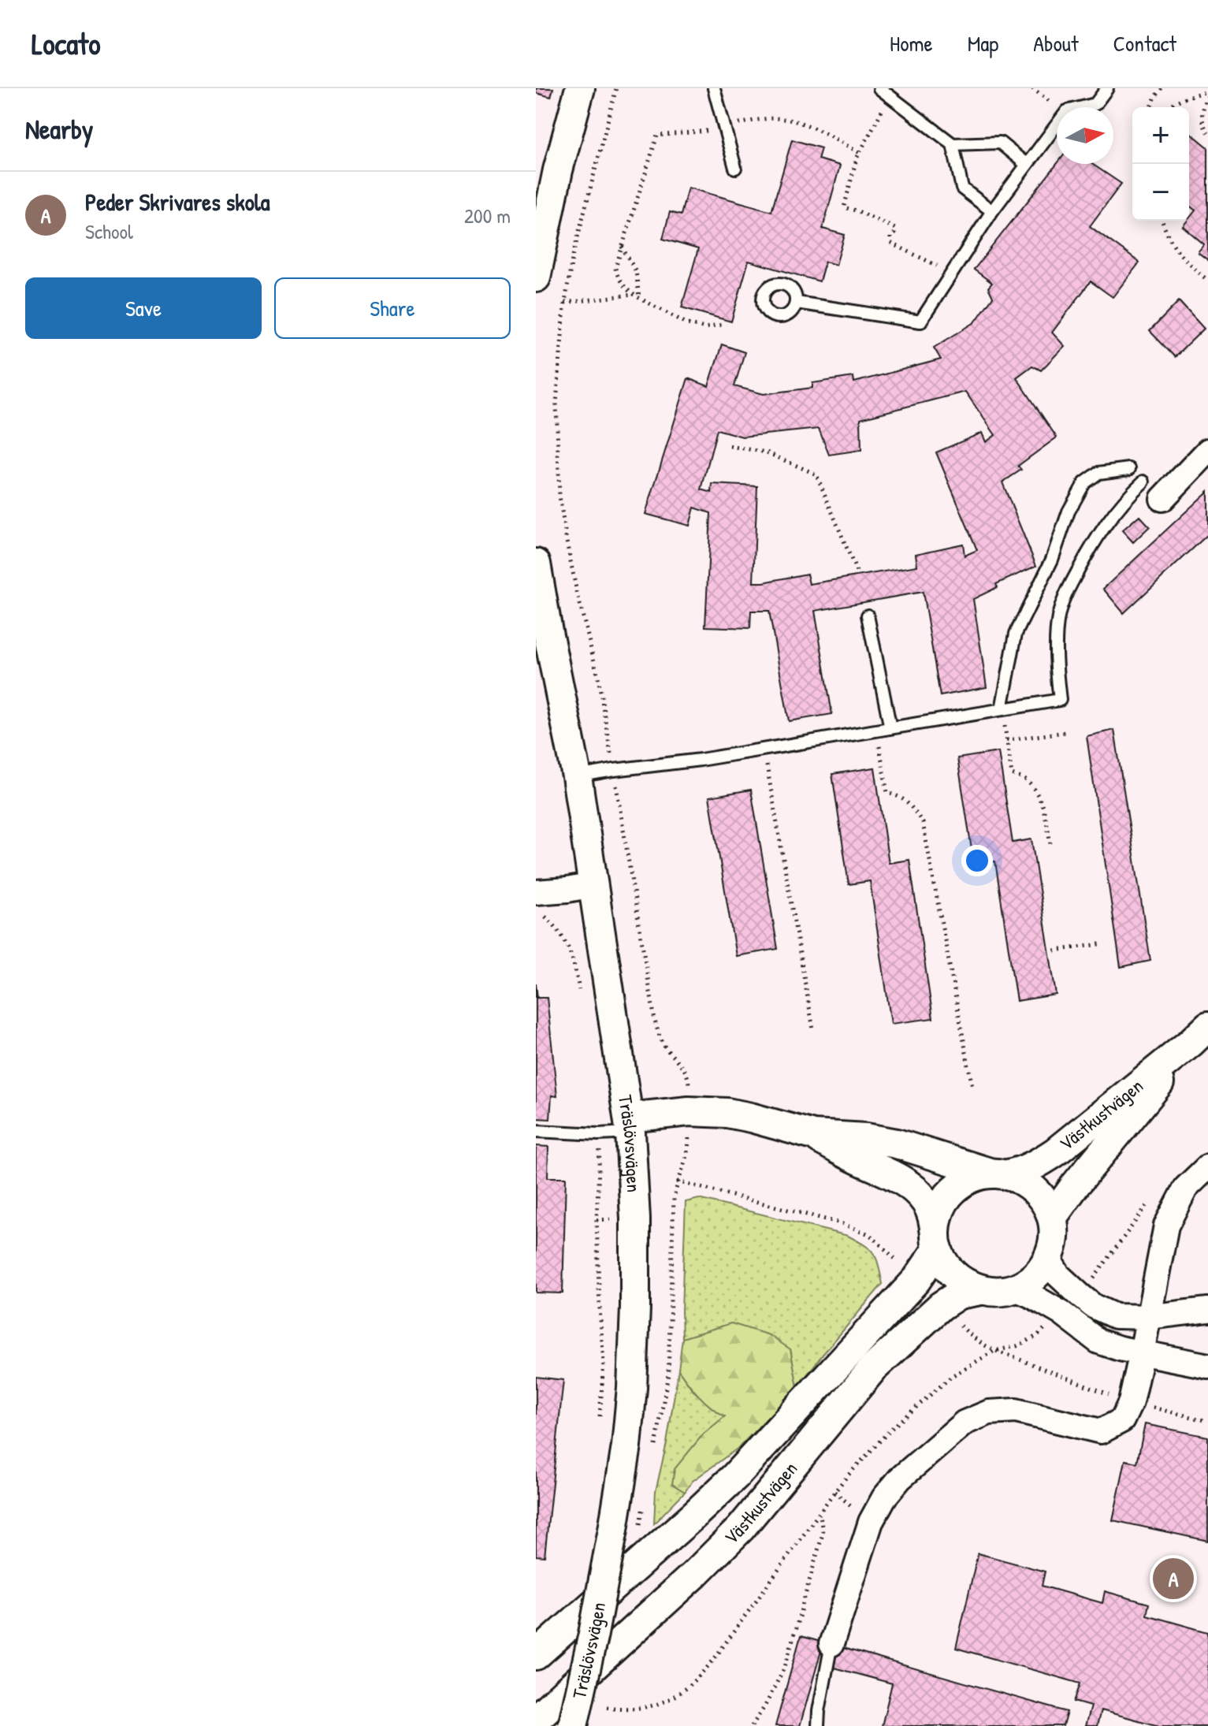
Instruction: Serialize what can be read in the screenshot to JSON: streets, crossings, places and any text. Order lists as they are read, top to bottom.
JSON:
{
  "streets": {
    "street": ["Västkustvägen", "Träslövsvägen"]
  },
  "north": "right",
  "page": {
    "header": "Locato",
    "nav": [
      "Home",
      "Map",
      "About",
      "Contact"
    ],
    "heading": "Nearby",
    "map_buttons": ["+", "−"],
    "list": [
      {
        "mark": "A",
        "name": "Peder Skrivares skola",
        "note": "School",
        "value": "200 m"
      }
    ],
    "buttons": ["Save", "Share"],
    "pins": "A"
  }
}
